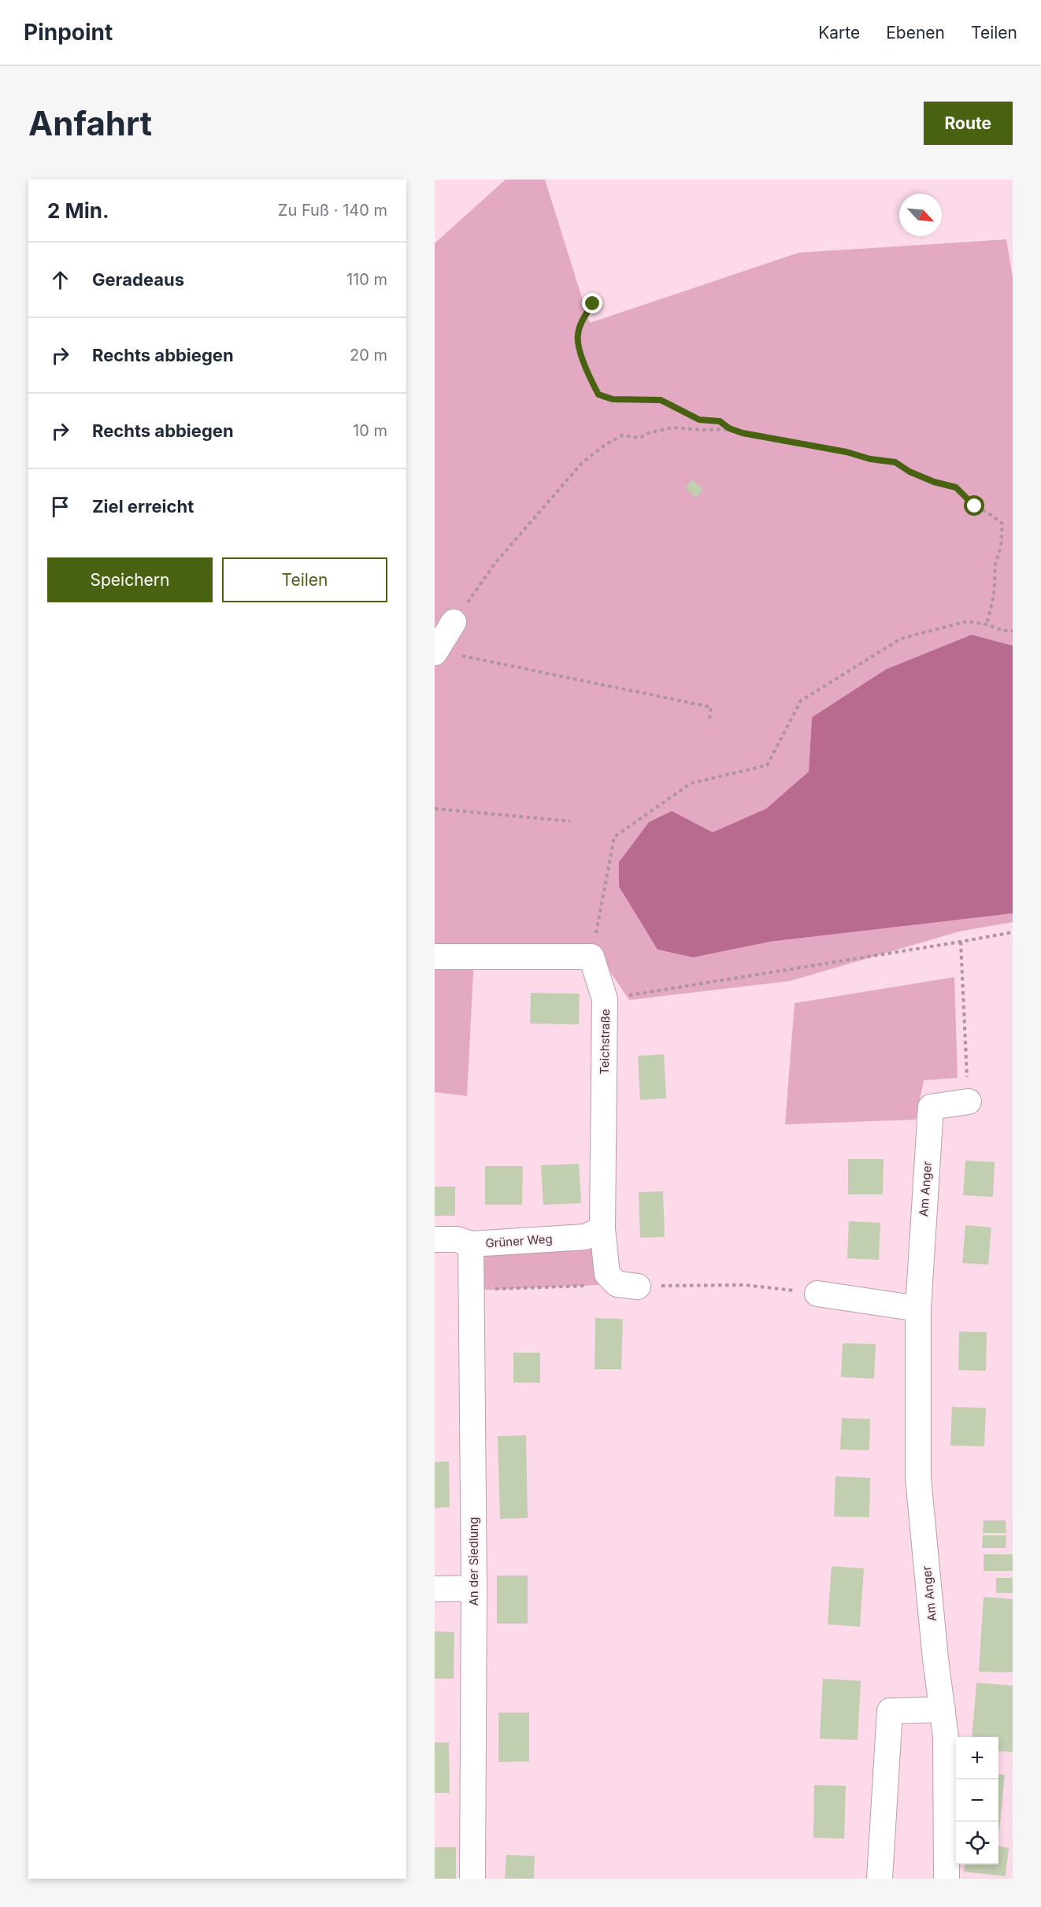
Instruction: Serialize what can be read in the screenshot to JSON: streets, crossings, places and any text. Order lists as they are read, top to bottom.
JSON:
{
  "streets": {
    "street": [
      "Teichstraße",
      "Am Anger",
      "Grüner Weg",
      "An der Siedlung"
    ]
  },
  "crossings": [
    ["Teichstraße", "Grüner Weg"],
    ["Grüner Weg", "An der Siedlung"]
  ],
  "north": "bottom right",
  "page": {
    "header": "Pinpoint",
    "nav": ["Karte", "Ebenen", "Teilen"],
    "buttons": [
      "Route",
      ["Speichern", "Teilen"]
    ],
    "title": "Anfahrt",
    "heading": ["2 Min.", "Zu Fuß · 140 m"],
    "list": [
      ["Geradeaus", "110 m"],
      ["Rechts abbiegen", "20 m"],
      ["Rechts abbiegen", "10 m"],
      "Ziel erreicht"
    ],
    "map_buttons": ["+", "−"]
  }
}
